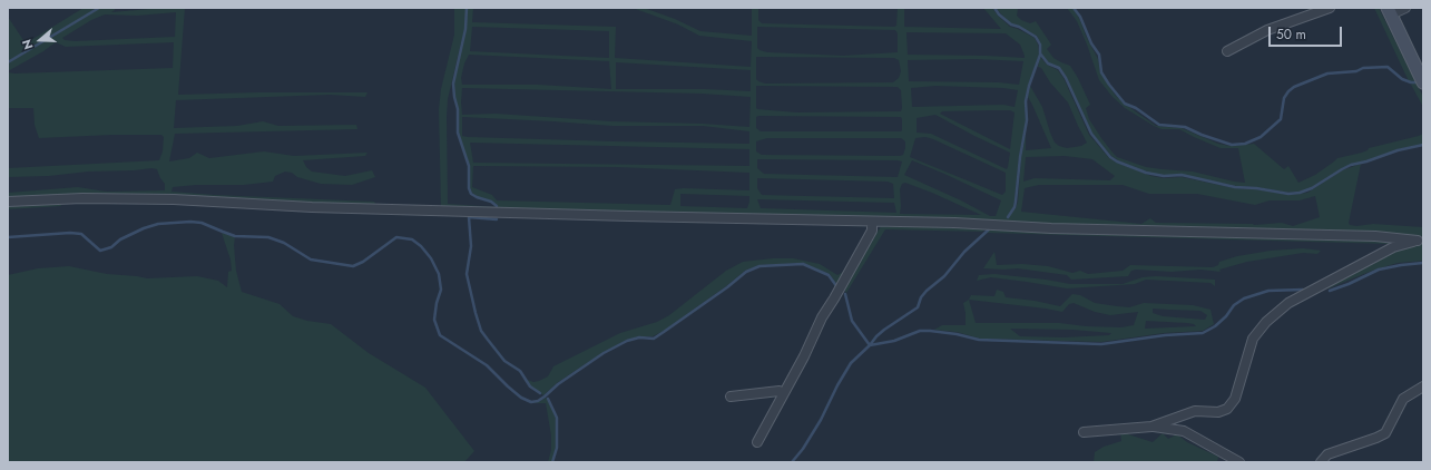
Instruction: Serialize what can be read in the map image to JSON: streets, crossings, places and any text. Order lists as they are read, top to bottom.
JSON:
{
  "scale_bar": "50 m",
  "north": "left"
}
